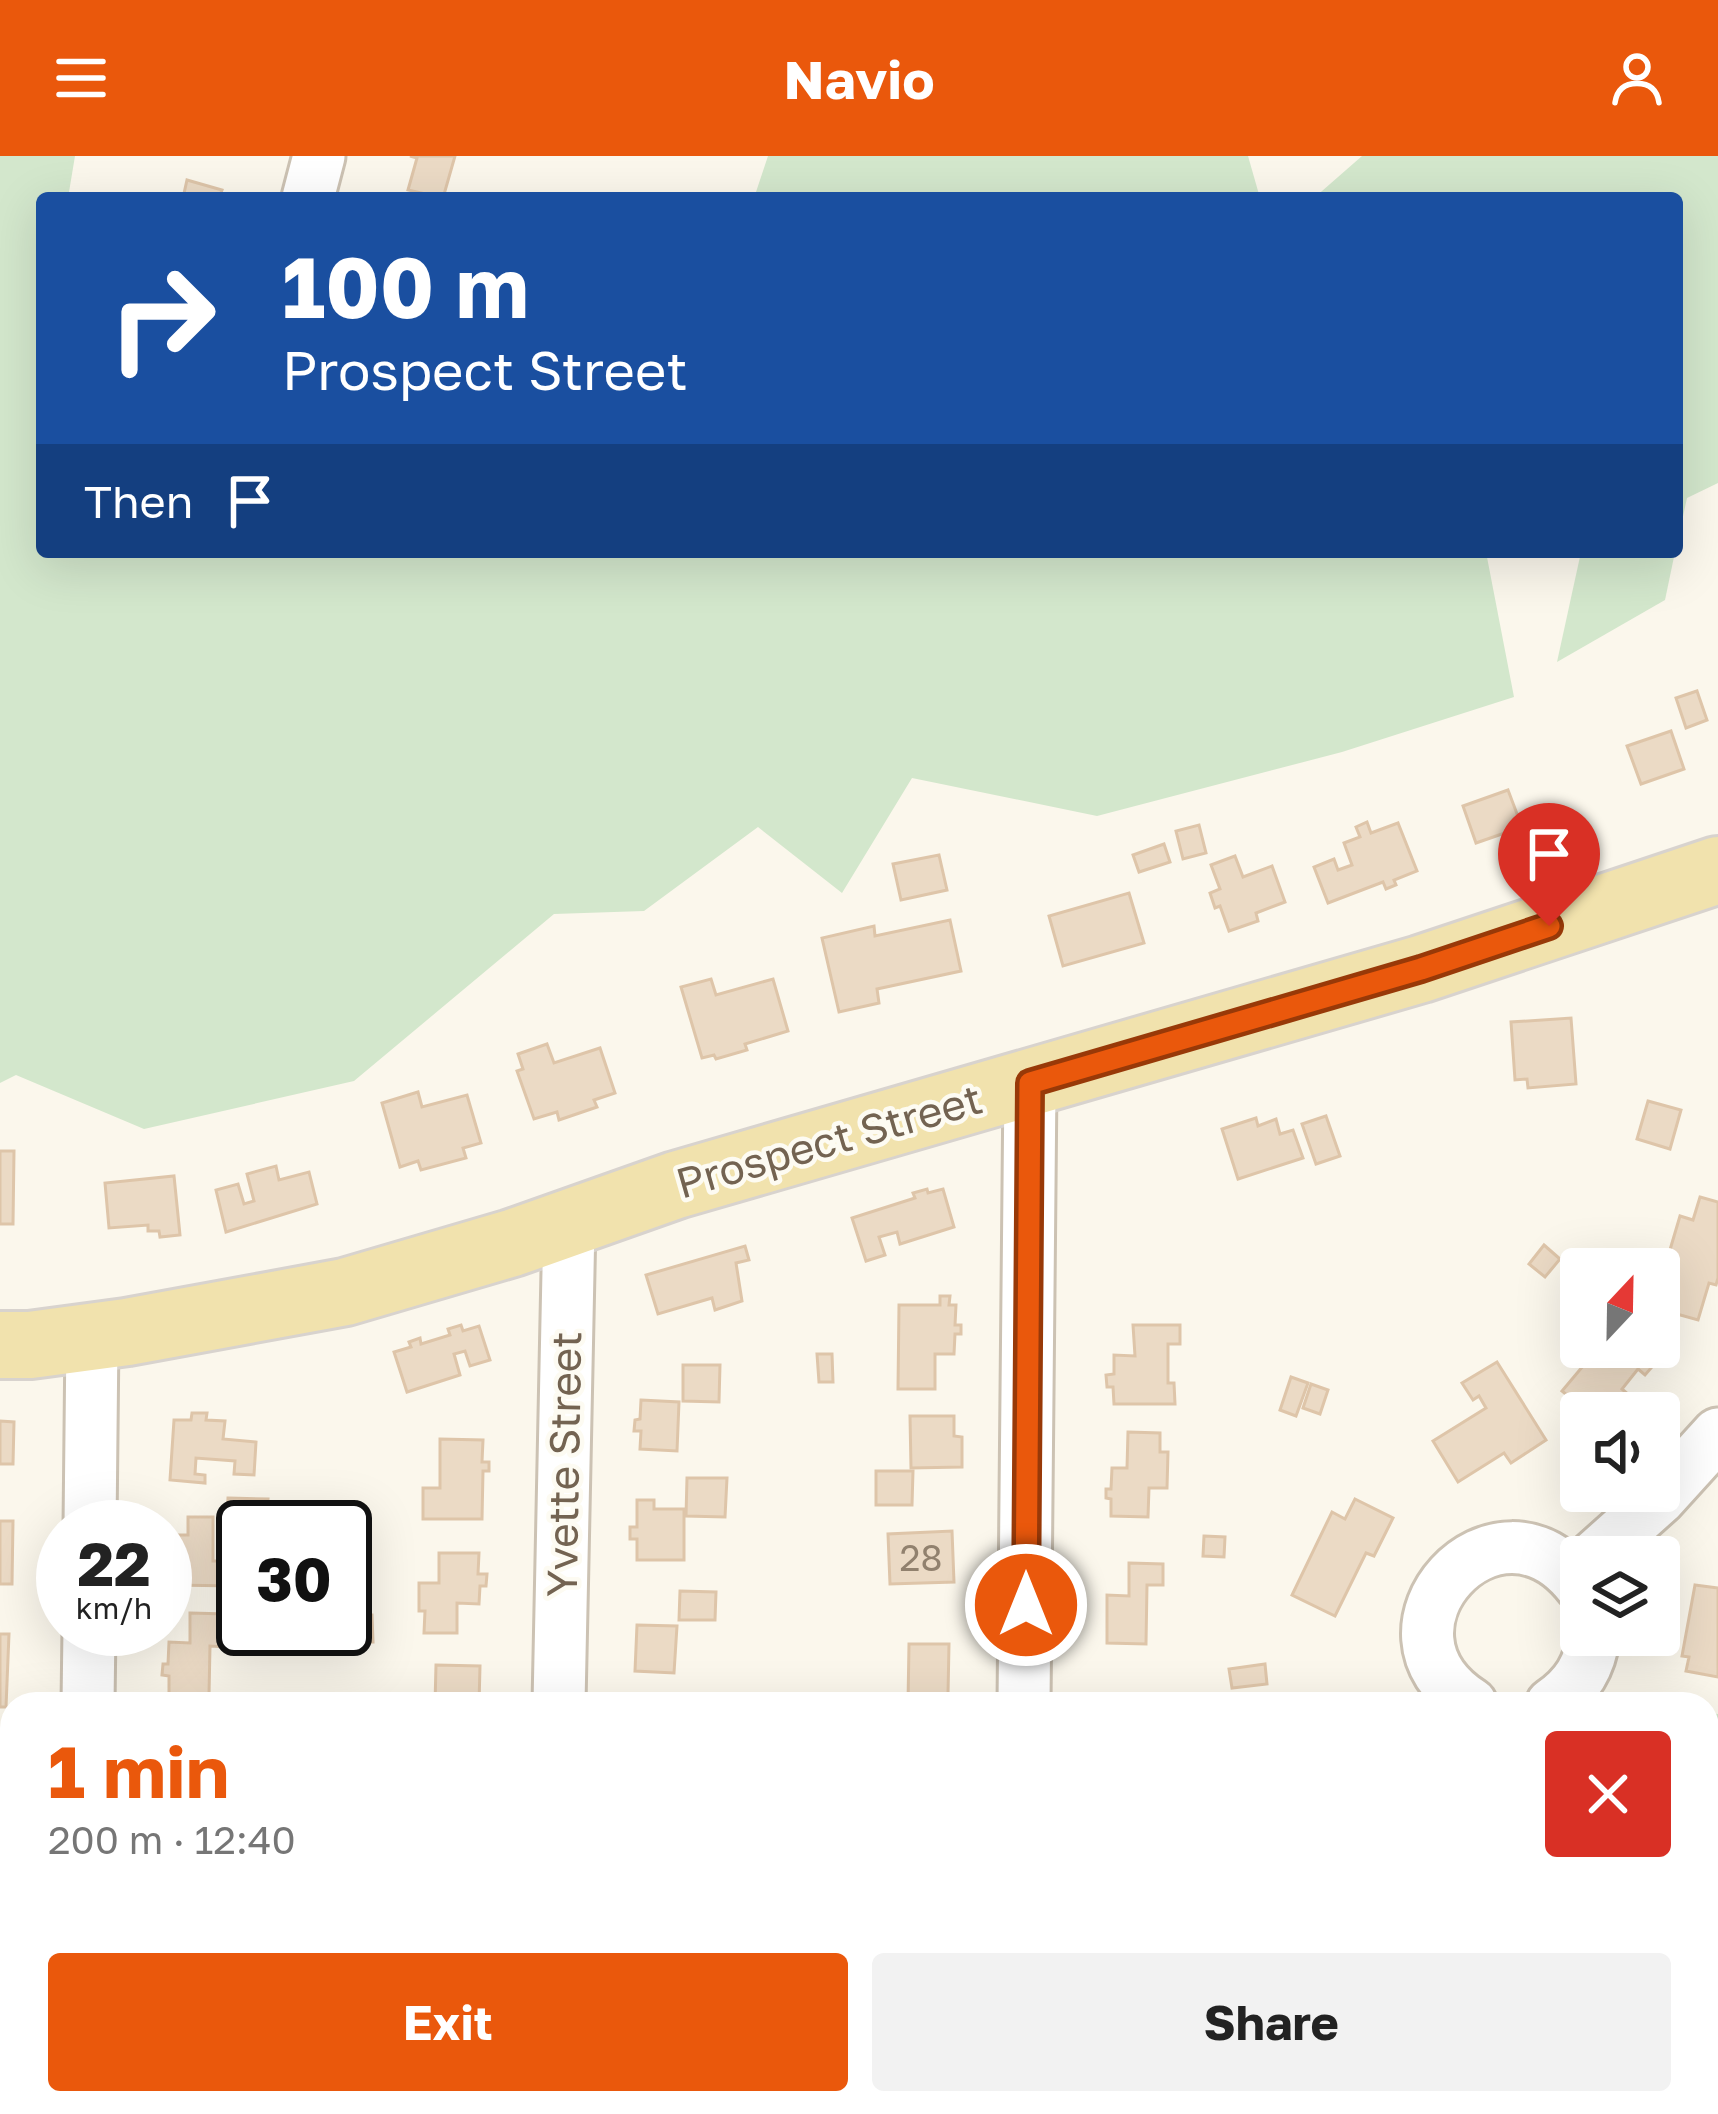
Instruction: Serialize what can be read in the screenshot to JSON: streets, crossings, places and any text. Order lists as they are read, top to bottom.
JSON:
{
  "streets": {
    "main road": ["Prospect Street"],
    "street": ["Yvette Street"]
  },
  "crossings": [
    ["Prospect Street", "Yvette Street"]
  ],
  "house_numbers": ["28"],
  "north": "top",
  "page": {
    "header": "Navio",
    "turn": ["100 m", "Prospect Street"],
    "then": "Then",
    "speed": "22 km/h",
    "limit": "30",
    "heading": ["1 min", "200 m · 12:40"],
    "buttons": ["Exit", "Share"]
  }
}
